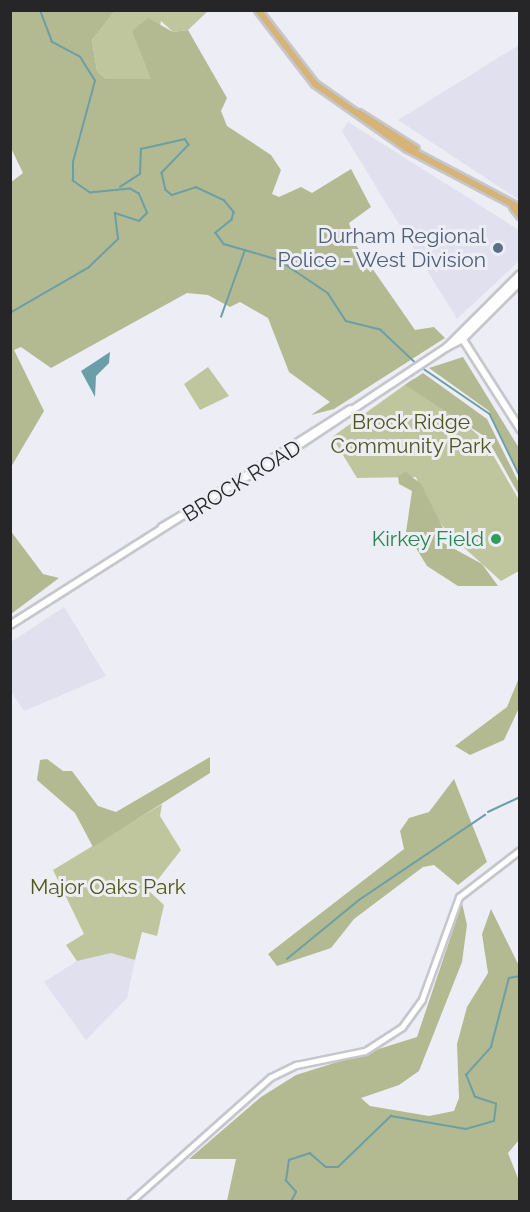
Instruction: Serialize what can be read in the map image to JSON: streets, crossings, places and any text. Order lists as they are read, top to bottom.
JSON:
{
  "streets": {
    "main road": ["BROCK ROAD"]
  },
  "parks": ["Brock Ridge Community Park", "Major Oaks Park"],
  "places": ["Durham Regional Police - West Division", "Kirkey Field"]
}
